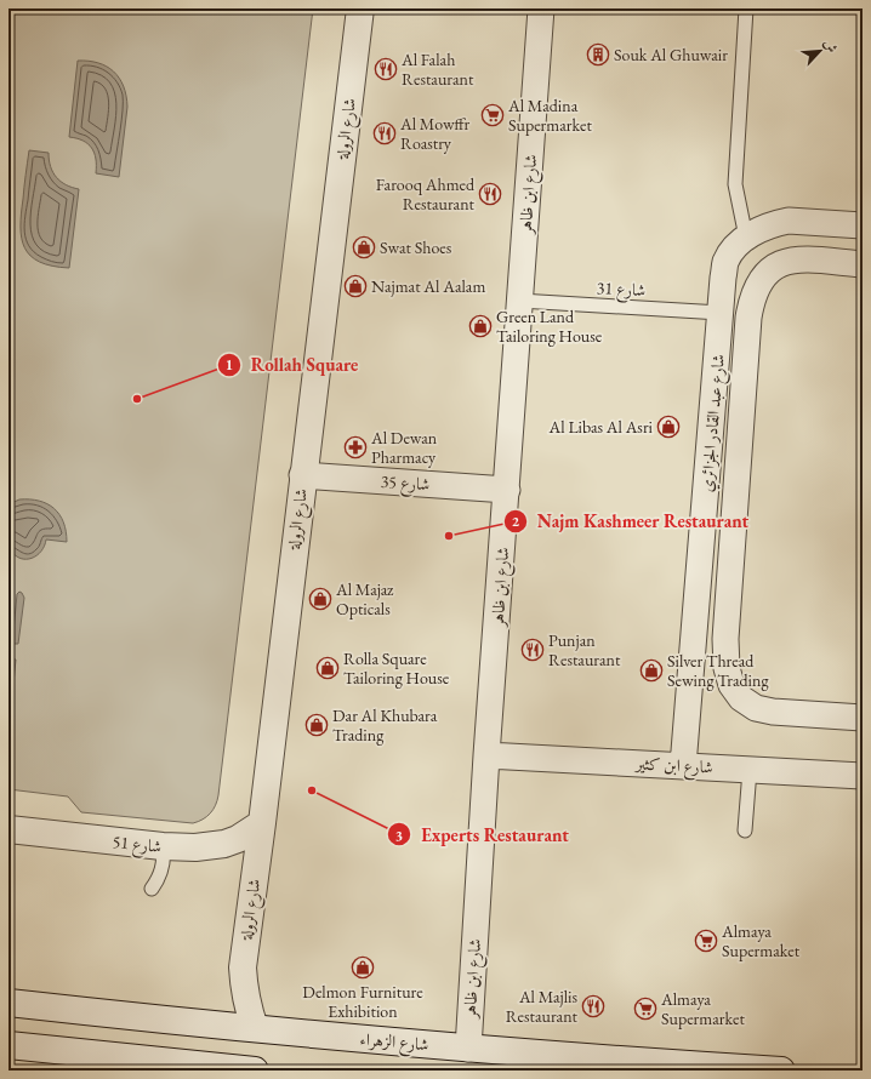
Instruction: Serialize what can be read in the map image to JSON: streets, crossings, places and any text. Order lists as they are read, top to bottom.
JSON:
{
  "streets": {
    "street": [
      "شارع الرولة",
      "شارع ابن ظاهر",
      "شارع عبد القادر الجزائري",
      "شارع 35",
      "شارع ابن كثير",
      "شارع 51",
      "شارع الزهراء"
    ],
    "lane": ["شارع 31"]
  },
  "crossings": [
    ["شارع الرولة", "شارع 35"],
    ["شارع الرولة", "شارع 51"],
    ["شارع الرولة", "شارع الزهراء"],
    ["شارع ابن ظاهر", "شارع 31"],
    ["شارع ابن ظاهر", "شارع 35"],
    ["شارع ابن ظاهر", "شارع ابن كثير"],
    ["شارع ابن ظاهر", "شارع الزهراء"],
    ["شارع 31", "شارع عبد القادر الجزائري"],
    ["شارع عبد القادر الجزائري", "شارع ابن كثير"]
  ],
  "places": {
    "building": ["Souk Al Ghuwair"],
    "restaurant": [
      "Al Falah Restaurant",
      "Al Mowffr Roastry",
      "Farooq Ahmed Restaurant",
      "Punjan Restaurant",
      "Al Majlis Restaurant"
    ],
    "supermarket": ["Al Madina Supermarket", "Almaya Supermaket", "Almaya Supermarket"],
    "shop": [
      "Swat Shoes",
      "Najmat Al Aalam",
      "Green Land Tailoring House",
      "Al Libas Al Asri",
      "Al Majaz Opticals",
      "Rolla Square Tailoring House",
      "Silver Thread Sewing Trading",
      "Dar Al Khubara Trading",
      "Delmon Furniture Exhibition"
    ],
    "other": ["Rollah Square", "Najm Kashmeer Restaurant", "Experts Restaurant"],
    "pharmacy": ["Al Dewan Pharmacy"]
  },
  "north": "top right"
}
